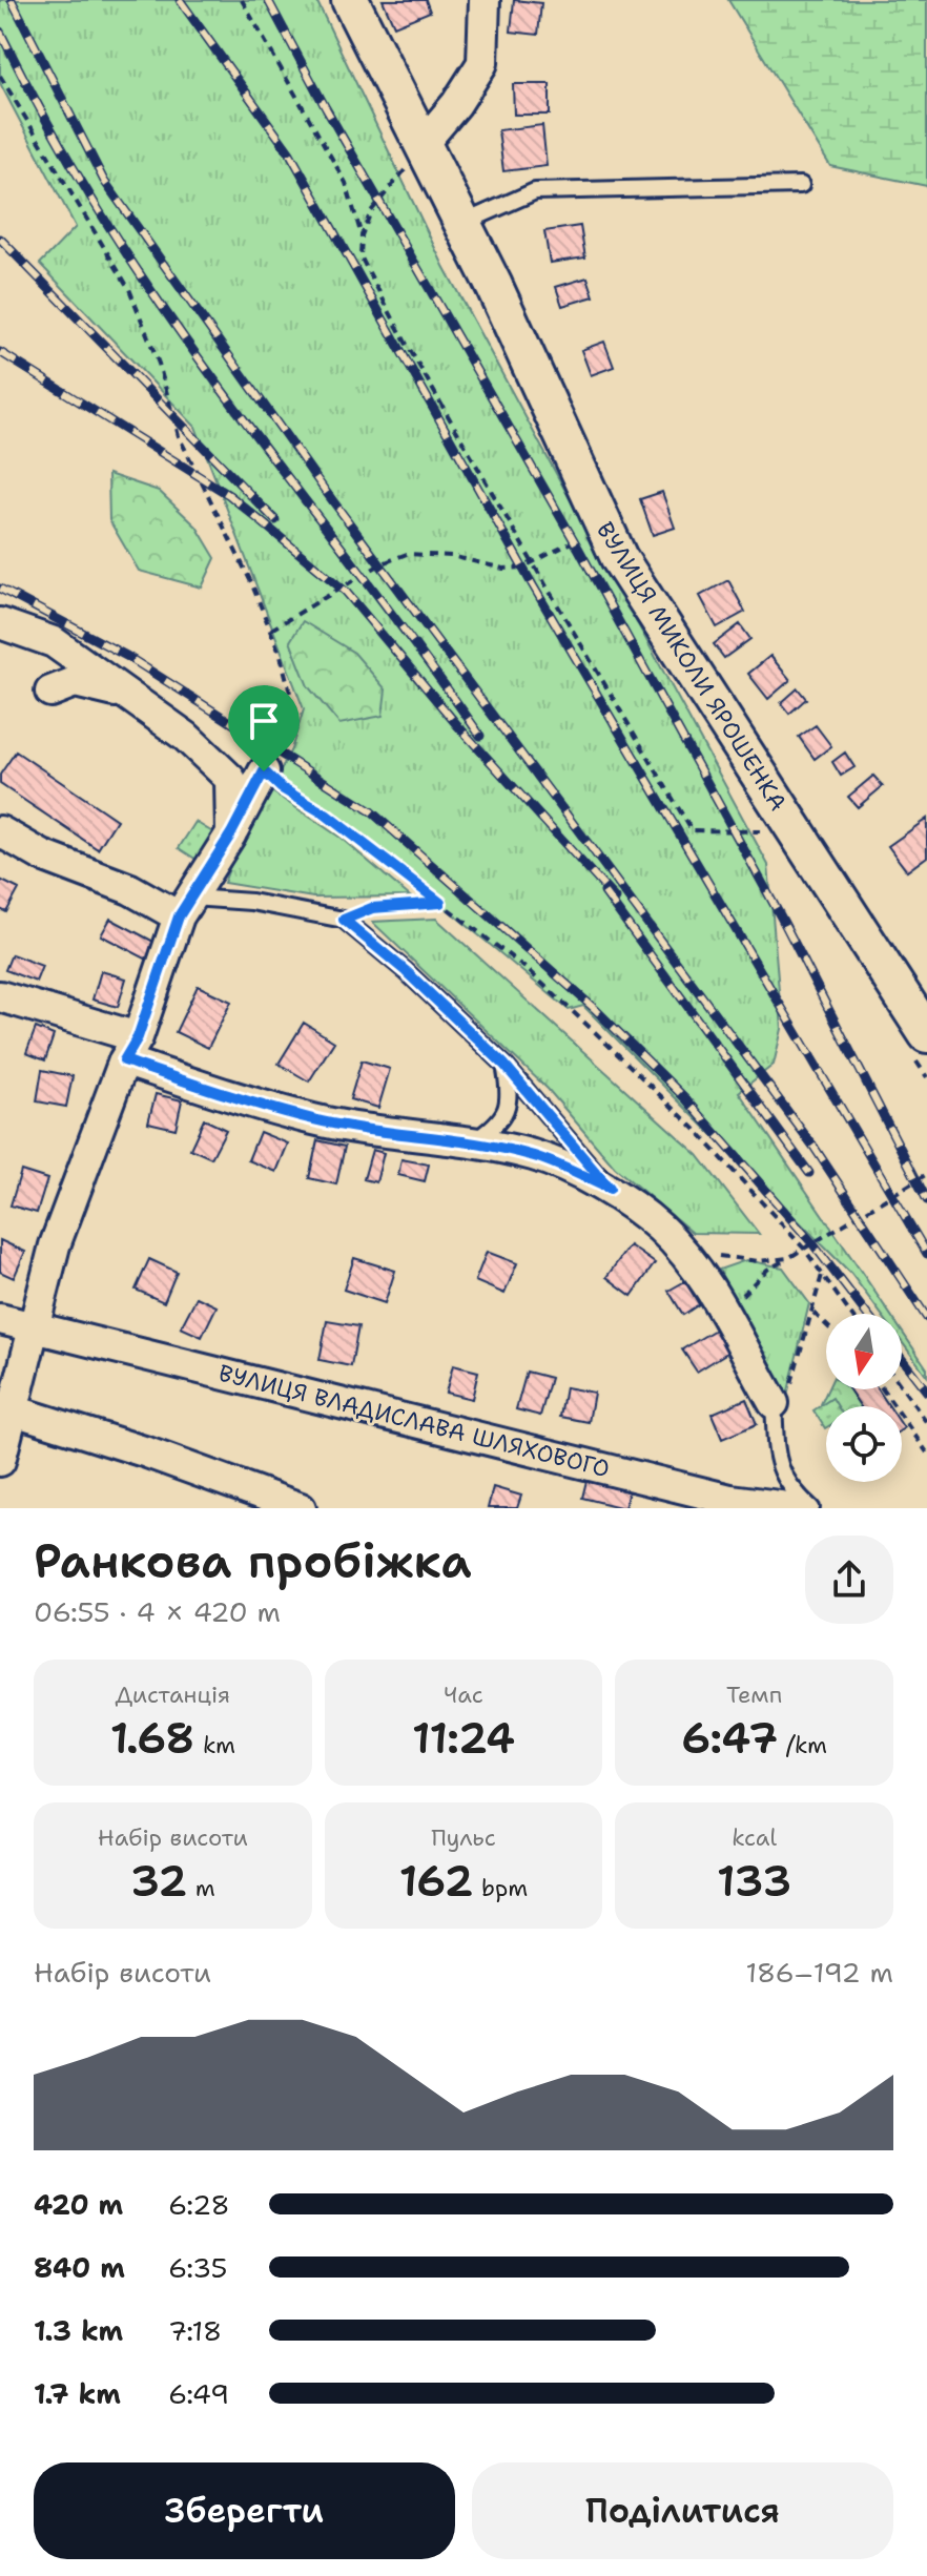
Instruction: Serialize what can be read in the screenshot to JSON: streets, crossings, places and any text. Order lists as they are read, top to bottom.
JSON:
{
  "streets": {
    "street": ["ВУЛИЦЯ МИКОЛИ ЯРОШЕНКА", "ВУЛИЦЯ ВЛАДИСЛАВА ШЛЯХОВОГО"]
  },
  "north": "bottom",
  "page": {
    "heading": ["Ранкова пробіжка", "06:55 · 4 × 420 m"],
    "stats": [
      ["Дистанція", "1.68 km"],
      ["Час", "11:24"],
      ["Темп", "6:47 /km"],
      ["Набір висоти", "32 m"],
      ["Пульс", "162 bpm"],
      ["kcal", "133"]
    ],
    "chart": ["Набір висоти", "186–192 m"],
    "list": [
      {
        "name": "420 m",
        "note": "6:28"
      },
      {
        "name": "840 m",
        "note": "6:35"
      },
      {
        "name": "1.3 km",
        "note": "7:18"
      },
      {
        "name": "1.7 km",
        "note": "6:49"
      }
    ],
    "buttons": ["Зберегти", "Поділитися"]
  }
}
